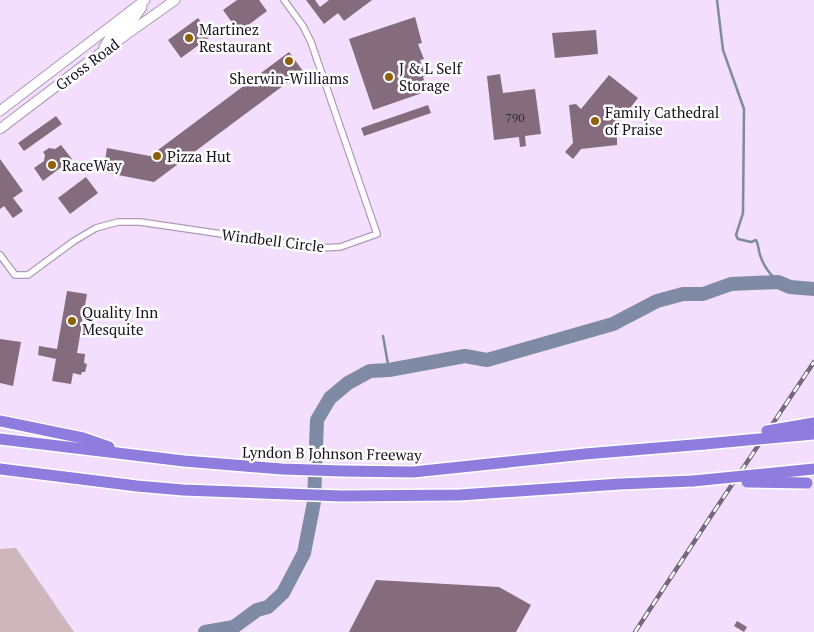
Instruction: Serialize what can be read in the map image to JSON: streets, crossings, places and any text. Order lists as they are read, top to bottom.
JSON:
{
  "streets": {
    "highway": ["Lyndon B Johnson Freeway"],
    "main road": ["Gross Road"],
    "street": ["Windbell Circle"]
  },
  "places": [
    "Martinez Restaurant",
    "Sherwin-Williams",
    "J & L Self Storage",
    "Family Cathedral of Praise",
    "Pizza Hut",
    "RaceWay",
    "Quality Inn Mesquite"
  ],
  "house_numbers": ["790"]
}
